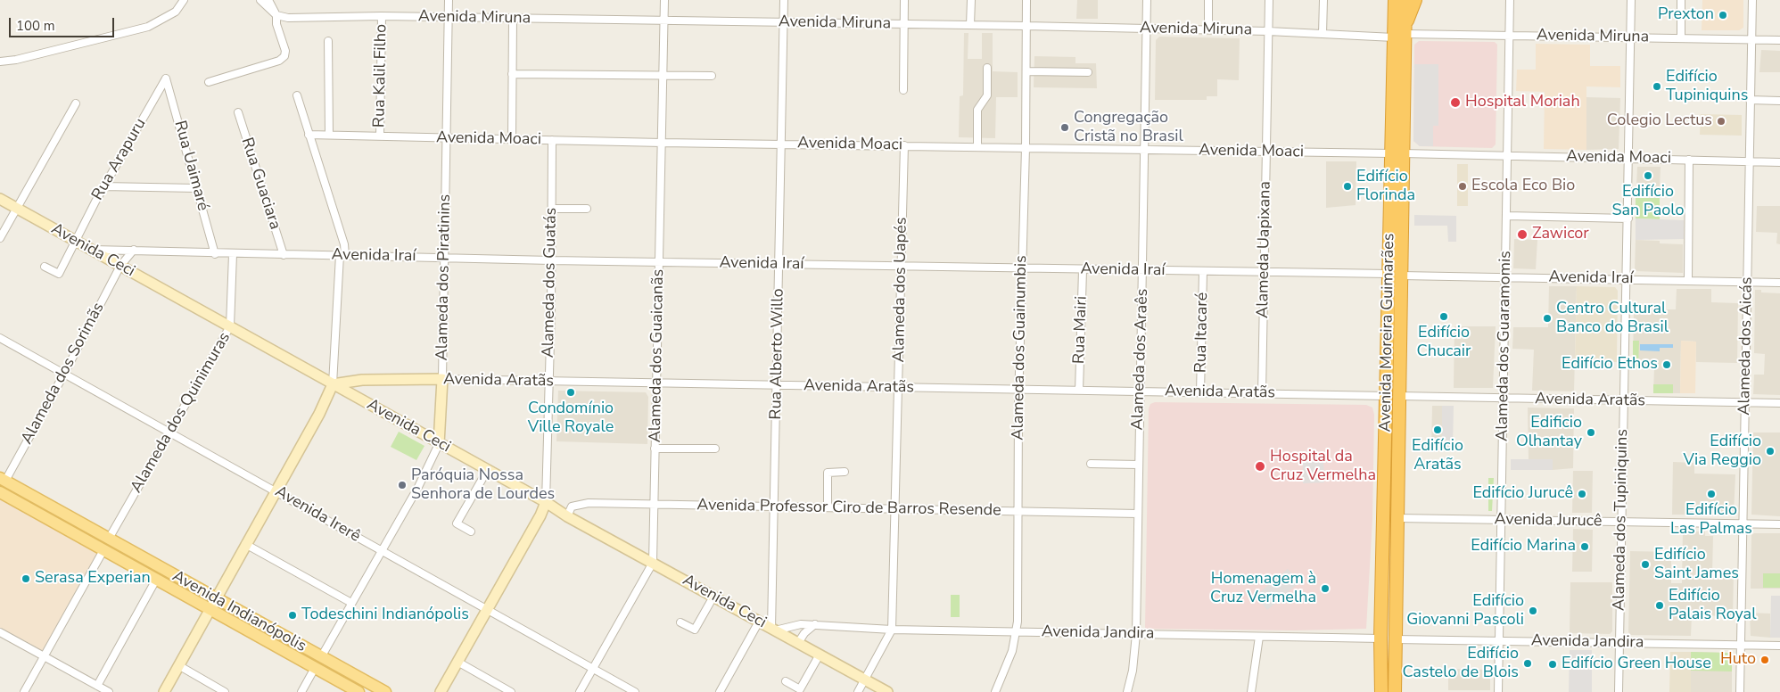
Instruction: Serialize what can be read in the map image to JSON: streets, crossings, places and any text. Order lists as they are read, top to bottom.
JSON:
{
  "streets": {
    "highway": ["Avenida Moreira Guimarães"],
    "main road": ["Avenida Indianópolis"],
    "street": [
      "Avenida Miruna",
      "Rua Kalil Filho",
      "Avenida Moaci",
      "Rua Arapuru",
      "Rua Uaimaré",
      "Rua Guaciara",
      "Alameda Uapixana",
      "Avenida Ceci",
      "Avenida Iraí",
      "Alameda dos Piratinins",
      "Alameda dos Guatás",
      "Alameda dos Uapés",
      "Rua Mairi",
      "Rua Itacaré",
      "Alameda dos Guaramomis",
      "Alameda dos Aicás",
      "Alameda dos Guainumbis",
      "Rua Alberto Willo",
      "Alameda dos Guaicanãs",
      "Alameda dos Araês",
      "Alameda dos Sorimãs",
      "Avenida Aratãs",
      "Alameda dos Quinimuras",
      "Avenida Professor Ciro de Barros Resende",
      "Avenida Irerê",
      "Alameda dos Tupiniquins",
      "Avenida Jurucê",
      "Avenida Jandira"
    ]
  },
  "crossings": [
    ["Avenida Miruna", "Rua Kalil Filho"],
    ["Avenida Miruna", "Alameda Uapixana"],
    ["Avenida Miruna", "Alameda dos Piratinins"],
    ["Avenida Miruna", "Avenida Moreira Guimarães"],
    ["Avenida Miruna", "Alameda dos Guaramomis"],
    ["Avenida Miruna", "Alameda dos Aicás"],
    ["Avenida Miruna", "Alameda dos Guainumbis"],
    ["Avenida Miruna", "Rua Alberto Willo"],
    ["Avenida Miruna", "Alameda dos Guaicanãs"],
    ["Avenida Miruna", "Alameda dos Araês"],
    ["Avenida Miruna", "Alameda dos Tupiniquins"],
    ["Rua Kalil Filho", "Avenida Moaci"],
    ["Avenida Moaci", "Alameda Uapixana"],
    ["Avenida Moaci", "Alameda dos Piratinins"],
    ["Avenida Moaci", "Alameda dos Guatás"],
    ["Avenida Moaci", "Alameda dos Uapés"],
    ["Avenida Moaci", "Avenida Moreira Guimarães"],
    ["Avenida Moaci", "Alameda dos Guaramomis"],
    ["Avenida Moaci", "Alameda dos Aicás"],
    ["Avenida Moaci", "Alameda dos Guainumbis"],
    ["Avenida Moaci", "Rua Alberto Willo"],
    ["Avenida Moaci", "Alameda dos Guaicanãs"],
    ["Avenida Moaci", "Alameda dos Araês"],
    ["Avenida Moaci", "Alameda dos Tupiniquins"],
    ["Rua Arapuru", "Rua Uaimaré"],
    ["Rua Arapuru", "Avenida Ceci"],
    ["Rua Uaimaré", "Avenida Iraí"],
    ["Rua Guaciara", "Avenida Iraí"],
    ["Alameda Uapixana", "Avenida Iraí"],
    ["Alameda Uapixana", "Avenida Aratãs"],
    ["Avenida Ceci", "Avenida Iraí"],
    ["Avenida Ceci", "Alameda dos Piratinins"],
    ["Avenida Ceci", "Alameda dos Guatás"],
    ["Avenida Ceci", "Alameda dos Uapés"],
    ["Avenida Ceci", "Rua Alberto Willo"],
    ["Avenida Ceci", "Alameda dos Guaicanãs"],
    ["Avenida Ceci", "Alameda dos Sorimãs"],
    ["Avenida Ceci", "Avenida Aratãs"],
    ["Avenida Ceci", "Alameda dos Quinimuras"],
    ["Avenida Ceci", "Avenida Professor Ciro de Barros Resende"],
    ["Avenida Ceci", "Avenida Jandira"],
    ["Avenida Iraí", "Alameda dos Piratinins"],
    ["Avenida Iraí", "Alameda dos Guatás"],
    ["Avenida Iraí", "Alameda dos Uapés"],
    ["Avenida Iraí", "Rua Mairi"],
    ["Avenida Iraí", "Rua Itacaré"],
    ["Avenida Iraí", "Avenida Moreira Guimarães"],
    ["Avenida Iraí", "Alameda dos Guaramomis"],
    ["Avenida Iraí", "Alameda dos Aicás"],
    ["Avenida Iraí", "Alameda dos Guainumbis"],
    ["Avenida Iraí", "Rua Alberto Willo"],
    ["Avenida Iraí", "Alameda dos Guaicanãs"],
    ["Avenida Iraí", "Alameda dos Araês"],
    ["Avenida Iraí", "Alameda dos Quinimuras"],
    ["Avenida Iraí", "Alameda dos Tupiniquins"],
    ["Alameda dos Piratinins", "Avenida Aratãs"],
    ["Alameda dos Piratinins", "Avenida Irerê"],
    ["Alameda dos Piratinins", "Avenida Indianópolis"],
    ["Alameda dos Guatás", "Avenida Aratãs"],
    ["Alameda dos Guatás", "Avenida Irerê"],
    ["Alameda dos Uapés", "Avenida Aratãs"],
    ["Alameda dos Uapés", "Avenida Professor Ciro de Barros Resende"],
    ["Alameda dos Uapés", "Avenida Jandira"],
    ["Rua Mairi", "Avenida Aratãs"],
    ["Rua Itacaré", "Avenida Aratãs"],
    ["Avenida Moreira Guimarães", "Avenida Aratãs"],
    ["Avenida Moreira Guimarães", "Avenida Jurucê"],
    ["Avenida Moreira Guimarães", "Avenida Jandira"],
    ["Alameda dos Guaramomis", "Avenida Aratãs"],
    ["Alameda dos Guaramomis", "Avenida Jurucê"],
    ["Alameda dos Guaramomis", "Avenida Jandira"],
    ["Alameda dos Aicás", "Avenida Aratãs"],
    ["Alameda dos Aicás", "Avenida Jurucê"],
    ["Alameda dos Aicás", "Avenida Jandira"],
    ["Alameda dos Guainumbis", "Avenida Aratãs"],
    ["Alameda dos Guainumbis", "Avenida Professor Ciro de Barros Resende"],
    ["Alameda dos Guainumbis", "Avenida Jandira"],
    ["Rua Alberto Willo", "Avenida Aratãs"],
    ["Rua Alberto Willo", "Avenida Professor Ciro de Barros Resende"],
    ["Rua Alberto Willo", "Avenida Jandira"],
    ["Alameda dos Guaicanãs", "Avenida Aratãs"],
    ["Alameda dos Guaicanãs", "Avenida Professor Ciro de Barros Resende"],
    ["Alameda dos Guaicanãs", "Avenida Irerê"],
    ["Alameda dos Araês", "Avenida Aratãs"],
    ["Alameda dos Araês", "Avenida Professor Ciro de Barros Resende"],
    ["Alameda dos Araês", "Avenida Jandira"],
    ["Alameda dos Sorimãs", "Avenida Irerê"],
    ["Alameda dos Sorimãs", "Avenida Indianópolis"],
    ["Avenida Aratãs", "Alameda dos Tupiniquins"],
    ["Alameda dos Quinimuras", "Avenida Irerê"],
    ["Alameda dos Quinimuras", "Avenida Indianópolis"],
    ["Alameda dos Tupiniquins", "Avenida Jurucê"],
    ["Alameda dos Tupiniquins", "Avenida Jandira"]
  ],
  "places": [
    "Prexton",
    "Edifício Tupiniquins",
    "Hospital Moriah",
    "Colegio Lectus",
    "Congregação Cristã no Brasil",
    "Edifício San Paolo",
    "Edifício Florinda",
    "Escola Eco Bio",
    "Zawicor",
    "Edifício Chucair",
    "Centro Cultural Banco do Brasil",
    "Edifício Ethos",
    "Condomínio Ville Royale",
    "Edifício Aratãs",
    "Edificio Olhantay",
    "Edifício Via Reggio",
    "Hospital da Cruz Vermelha",
    "Paróquia Nossa Senhora de Lourdes",
    "Edifício Jurucê",
    "Edifício Las Palmas",
    "Edifício Marina",
    "Edifício Saint James",
    "Serasa Experian",
    "Homenagem à Cruz Vermelha",
    "Edifício Palais Royal",
    "Edifício Giovanni Pascoli",
    "Todeschini Indianópolis",
    "Huto",
    "Edifício Castelo de Blois",
    "Edifício Green House"
  ],
  "scale_bar": "100 m"
}
